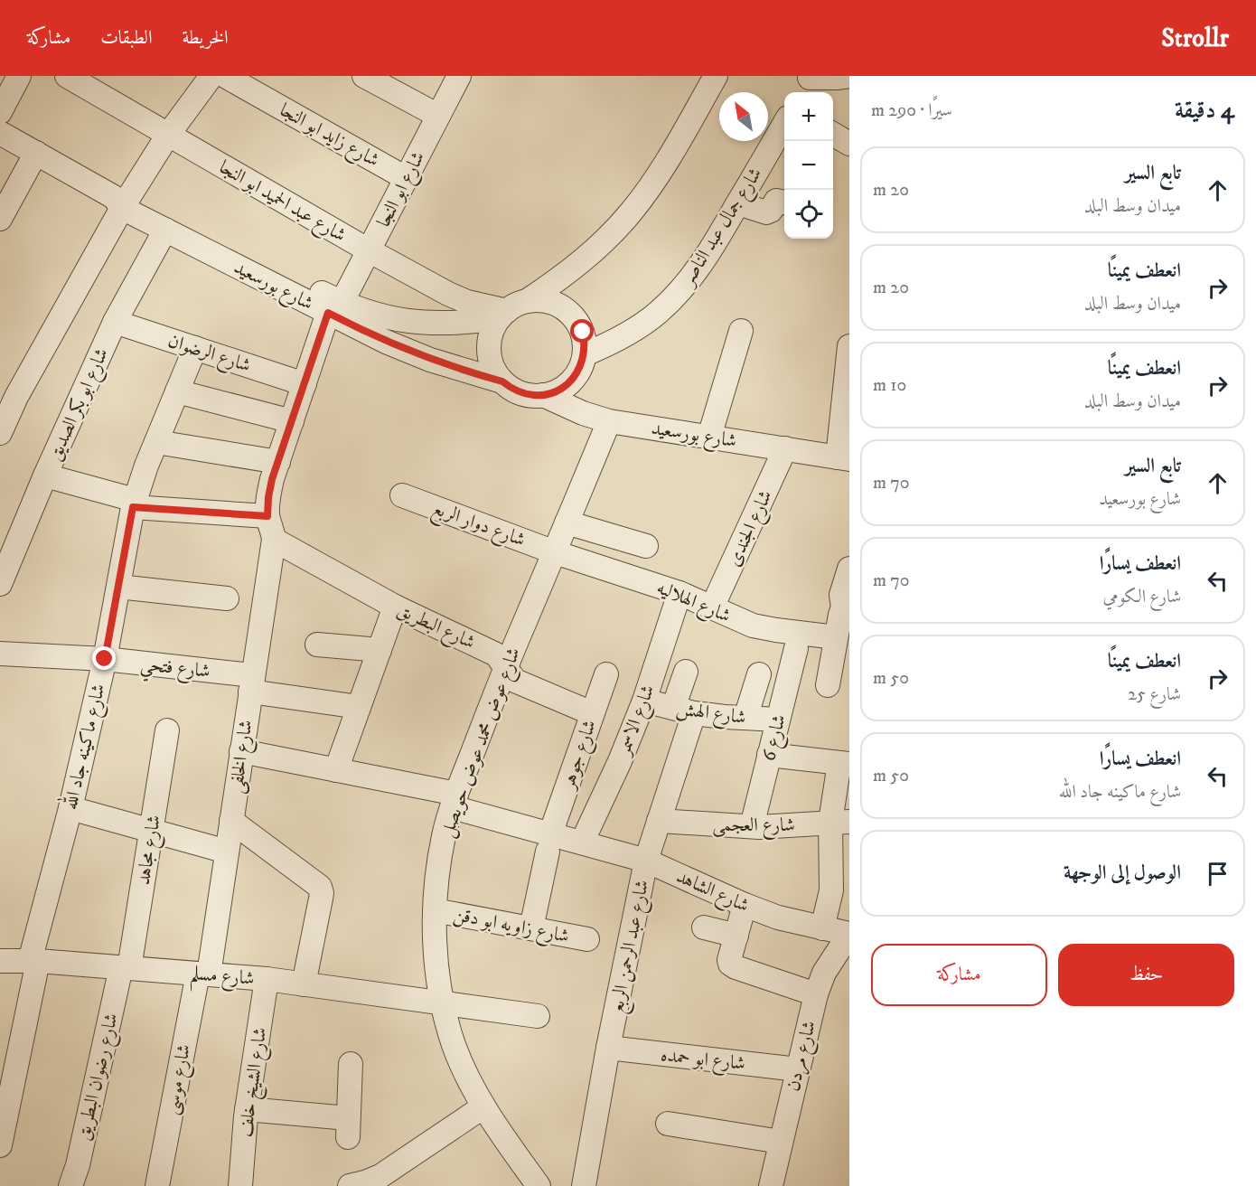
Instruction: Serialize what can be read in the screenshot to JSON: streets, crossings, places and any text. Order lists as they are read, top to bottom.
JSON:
{
  "streets": {
    "street": [
      "شارع زايد ابو النجا",
      "شارع ابو النجا",
      "شارع عبد الحميد ابو النجا",
      "شارع جمال عبد الناصر",
      "شارع بورسعيد",
      "شارع الرضوان",
      "شارع ابو بكر الصديق",
      "شارع دوار الربع",
      "شارع الجندى",
      "شارع الهلاليه",
      "شارع البطريق",
      "شارع فتحي",
      "شارع الهش",
      "شارع الاسمر",
      "شارع 6",
      "شارع عوض محمد عوض حويصل",
      "شارع ماكينه جاد الله",
      "شارع جوهر",
      "شارع الخلفى",
      "شارع العجمى",
      "شارع مجاهد",
      "شارع الشاهد",
      "شارع زاويه ابو دقن",
      "شارع عبد الرحمن الربع",
      "شارع مسلم",
      "شارع مردن",
      "شارع ابو حمده",
      "شارع رضوان البطريق",
      "شارع موسى",
      "شارع الشيخ خلف"
    ]
  },
  "crossings": [
    ["شارع زايد ابو النجا", "شارع ابو النجا"],
    ["شارع ابو النجا", "شارع عبد الحميد ابو النجا"],
    ["شارع ابو النجا", "شارع بورسعيد"],
    ["شارع ابو النجا", "شارع الرضوان"],
    ["شارع عبد الحميد ابو النجا", "شارع جمال عبد الناصر"],
    ["شارع عبد الحميد ابو النجا", "شارع بورسعيد"],
    ["شارع جمال عبد الناصر", "شارع بورسعيد"],
    ["شارع بورسعيد", "شارع ابو بكر الصديق"],
    ["شارع بورسعيد", "شارع الجندى"],
    ["شارع بورسعيد", "شارع عوض محمد عوض حويصل"],
    ["شارع الرضوان", "شارع ابو بكر الصديق"],
    ["شارع الرضوان", "شارع ماكينه جاد الله"],
    ["شارع دوار الربع", "شارع الهلاليه"],
    ["شارع دوار الربع", "شارع عوض محمد عوض حويصل"],
    ["شارع الجندى", "شارع الهلاليه"],
    ["شارع الهلاليه", "شارع الاسمر"],
    ["شارع الهلاليه", "شارع عوض محمد عوض حويصل"],
    ["شارع البطريق", "شارع عوض محمد عوض حويصل"],
    ["شارع البطريق", "شارع جوهر"],
    ["شارع البطريق", "شارع الخلفى"],
    ["شارع فتحي", "شارع ماكينه جاد الله"],
    ["شارع فتحي", "شارع الخلفى"],
    ["شارع الهش", "شارع الاسمر"],
    ["شارع الهش", "شارع 6"],
    ["شارع الهش", "شارع عبد الرحمن الربع"],
    ["شارع الاسمر", "شارع الشاهد"],
    ["شارع 6", "شارع العجمى"],
    ["شارع عوض محمد عوض حويصل", "شارع الشاهد"],
    ["شارع عوض محمد عوض حويصل", "شارع زاويه ابو دقن"],
    ["شارع عوض محمد عوض حويصل", "شارع مسلم"],
    ["شارع ماكينه جاد الله", "شارع مسلم"],
    ["شارع جوهر", "شارع الشاهد"],
    ["شارع جوهر", "شارع زاويه ابو دقن"],
    ["شارع الخلفى", "شارع الشاهد"],
    ["شارع الخلفى", "شارع مسلم"],
    ["شارع الخلفى", "شارع موسى"],
    ["شارع العجمى", "شارع عبد الرحمن الربع"],
    ["شارع مجاهد", "شارع مسلم"],
    ["شارع مجاهد", "شارع رضوان البطريق"],
    ["شارع الشاهد", "شارع عبد الرحمن الربع"],
    ["شارع الشاهد", "شارع مردن"],
    ["شارع عبد الرحمن الربع", "شارع ابو حمده"],
    ["شارع مسلم", "شارع رضوان البطريق"],
    ["شارع مسلم", "شارع موسى"],
    ["شارع مسلم", "شارع الشيخ خلف"],
    ["شارع مردن", "شارع ابو حمده"]
  ],
  "north": "top left",
  "page": {
    "header": "Strollr",
    "nav": ["الخريطة", "الطبقات", "مشاركة"],
    "heading": ["4 دقيقة", "سيرًا · 290 m"],
    "map_buttons": ["+", "−"],
    "list": [
      ["تابع السير", "ميدان وسط البلد", "20 m"],
      ["انعطف يمينًا", "ميدان وسط البلد", "20 m"],
      ["انعطف يمينًا", "ميدان وسط البلد", "10 m"],
      ["تابع السير", "شارع بورسعيد", "70 m"],
      ["انعطف يسارًا", "شارع الكومي", "70 m"],
      ["انعطف يمينًا", "شارع 25", "50 m"],
      ["انعطف يسارًا", "شارع ماكينه جاد الله", "50 m"],
      "الوصول إلى الوجهة"
    ],
    "buttons": ["حفظ", "مشاركة"]
  }
}
